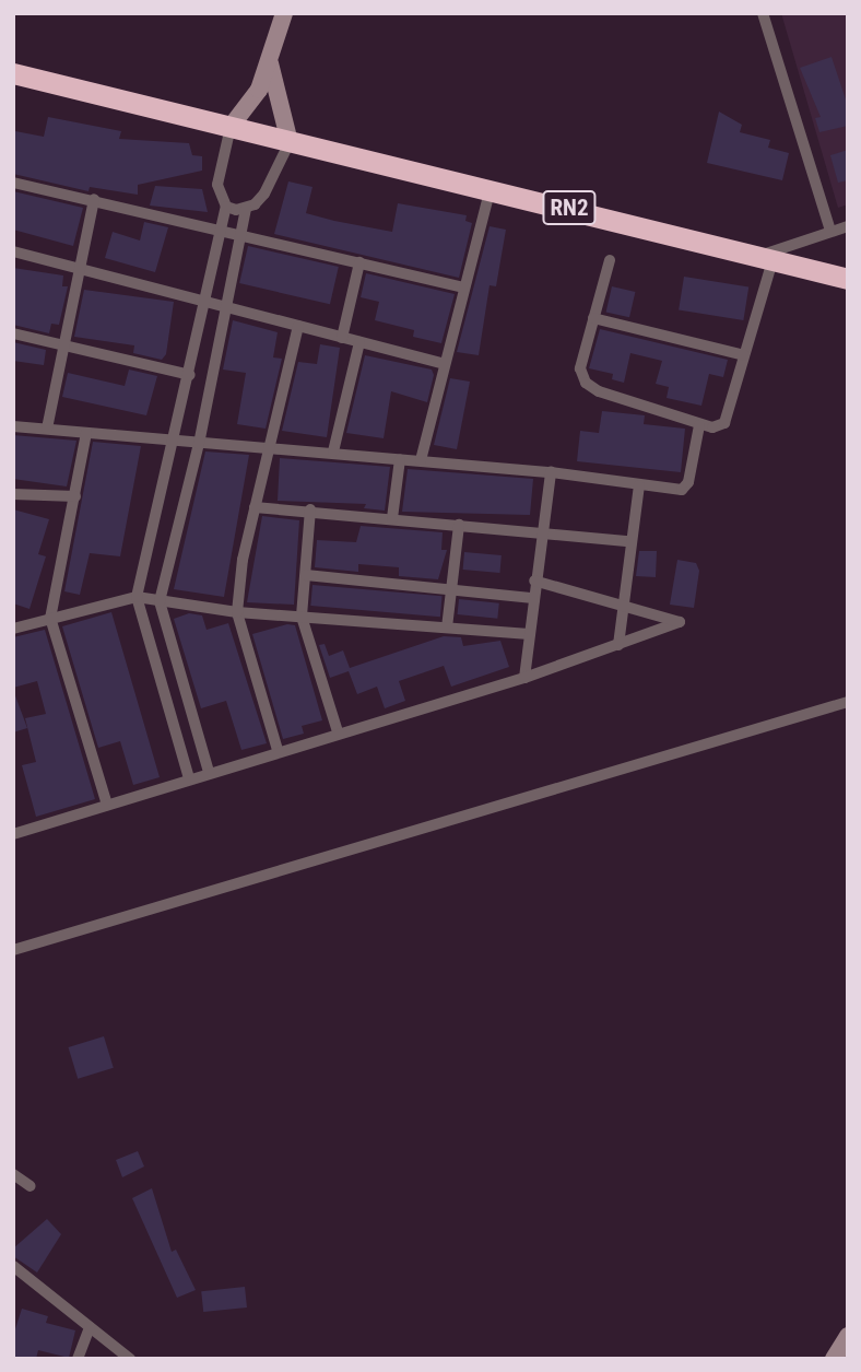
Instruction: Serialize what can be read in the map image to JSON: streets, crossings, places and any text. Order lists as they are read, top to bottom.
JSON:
{
  "streets": {
    "highway": ["RN2"]
  }
}
